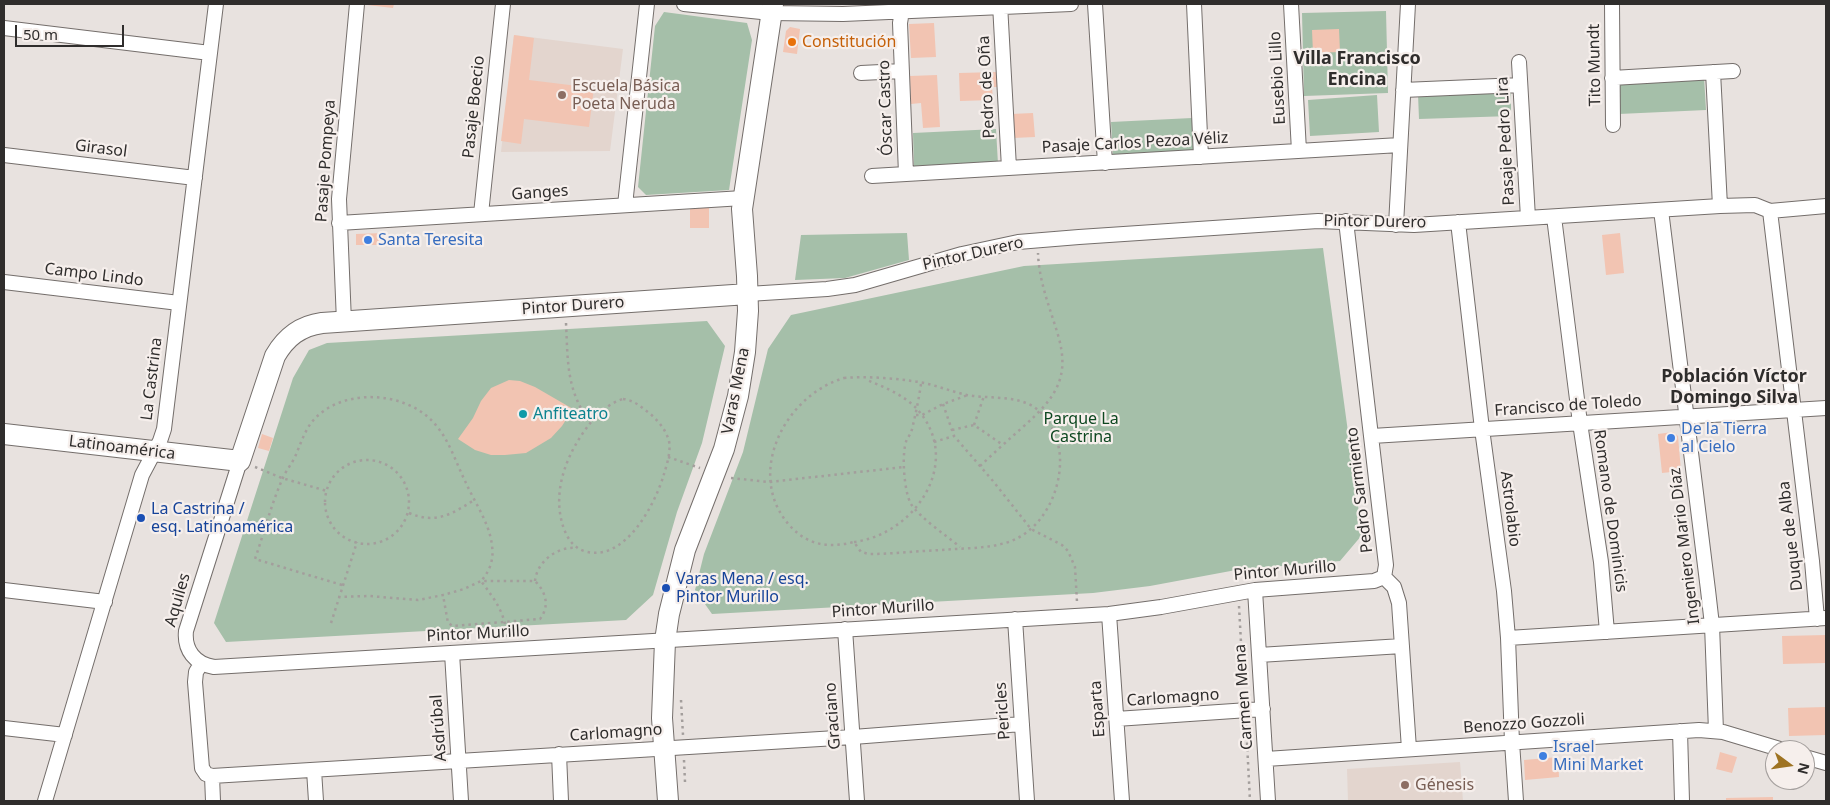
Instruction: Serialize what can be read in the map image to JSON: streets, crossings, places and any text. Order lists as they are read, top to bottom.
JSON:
{
  "streets": {
    "street": [
      "Tito Mundt",
      "Eusebio Lillo",
      "Pedro de Oña",
      "Pasaje Boecio",
      "Óscar Castro",
      "Pasaje Pedro Lira",
      "Pasaje Carlos Pezoa Véliz",
      "Girasol",
      "Pasaje Pompeya",
      "Ganges",
      "Pintor Durero",
      "Campo Lindo",
      "La Castrina",
      "Varas Mena",
      "Francisco de Toledo",
      "Latinoamérica",
      "Pedro Sarmiento",
      "Astrolabio",
      "Romano de Dominicis",
      "Duque de Alba",
      "Ingeniero Mario Díaz",
      "Pintor Murillo",
      "Aquiles",
      "Carmen Mena",
      "Carlomagno",
      "Esparta",
      "Pericles",
      "Graciano",
      "Benozzo Gozzoli",
      "Asdrúbal"
    ]
  },
  "crossings": [
    ["Eusebio Lillo", "Pasaje Carlos Pezoa Véliz"],
    ["Pedro de Oña", "Pasaje Carlos Pezoa Véliz"],
    ["Pasaje Boecio", "Ganges"],
    ["Óscar Castro", "Pasaje Carlos Pezoa Véliz"],
    ["Pasaje Pedro Lira", "Pintor Durero"],
    ["Girasol", "La Castrina"],
    ["Pasaje Pompeya", "Ganges"],
    ["Pasaje Pompeya", "Pintor Durero"],
    ["Ganges", "Varas Mena"],
    ["Pintor Durero", "Varas Mena"],
    ["Pintor Durero", "Latinoamérica"],
    ["Pintor Durero", "Pedro Sarmiento"],
    ["Pintor Durero", "Astrolabio"],
    ["Pintor Durero", "Romano de Dominicis"],
    ["Pintor Durero", "Duque de Alba"],
    ["Pintor Durero", "Ingeniero Mario Díaz"],
    ["Pintor Durero", "Aquiles"],
    ["Campo Lindo", "La Castrina"],
    ["La Castrina", "Latinoamérica"],
    ["Varas Mena", "Pintor Murillo"],
    ["Varas Mena", "Carlomagno"],
    ["Francisco de Toledo", "Pedro Sarmiento"],
    ["Francisco de Toledo", "Astrolabio"],
    ["Francisco de Toledo", "Romano de Dominicis"],
    ["Francisco de Toledo", "Duque de Alba"],
    ["Francisco de Toledo", "Ingeniero Mario Díaz"],
    ["Latinoamérica", "Aquiles"],
    ["Pedro Sarmiento", "Pintor Murillo"],
    ["Astrolabio", "Benozzo Gozzoli"],
    ["Ingeniero Mario Díaz", "Benozzo Gozzoli"],
    ["Pintor Murillo", "Aquiles"],
    ["Pintor Murillo", "Carmen Mena"],
    ["Pintor Murillo", "Esparta"],
    ["Pintor Murillo", "Pericles"],
    ["Pintor Murillo", "Graciano"],
    ["Pintor Murillo", "Asdrúbal"],
    ["Carmen Mena", "Carlomagno"],
    ["Carmen Mena", "Benozzo Gozzoli"],
    ["Carlomagno", "Esparta"],
    ["Carlomagno", "Pericles"],
    ["Carlomagno", "Graciano"],
    ["Carlomagno", "Asdrúbal"]
  ],
  "districts": ["Villa Francisco Encina", "Población Víctor Domingo Silva"],
  "parks": ["Parque La Castrina"],
  "places": [
    "Constitución",
    "Escuela Básica Poeta Neruda",
    "Santa Teresita",
    "Anfiteatro",
    "De la Tierra al Cielo",
    "La Castrina / esq. Latinoamérica",
    "Varas Mena / esq. Pintor Murillo",
    "Israel Mini Market",
    "Génesis"
  ],
  "scale_bar": "50 m",
  "north": "right"
}
